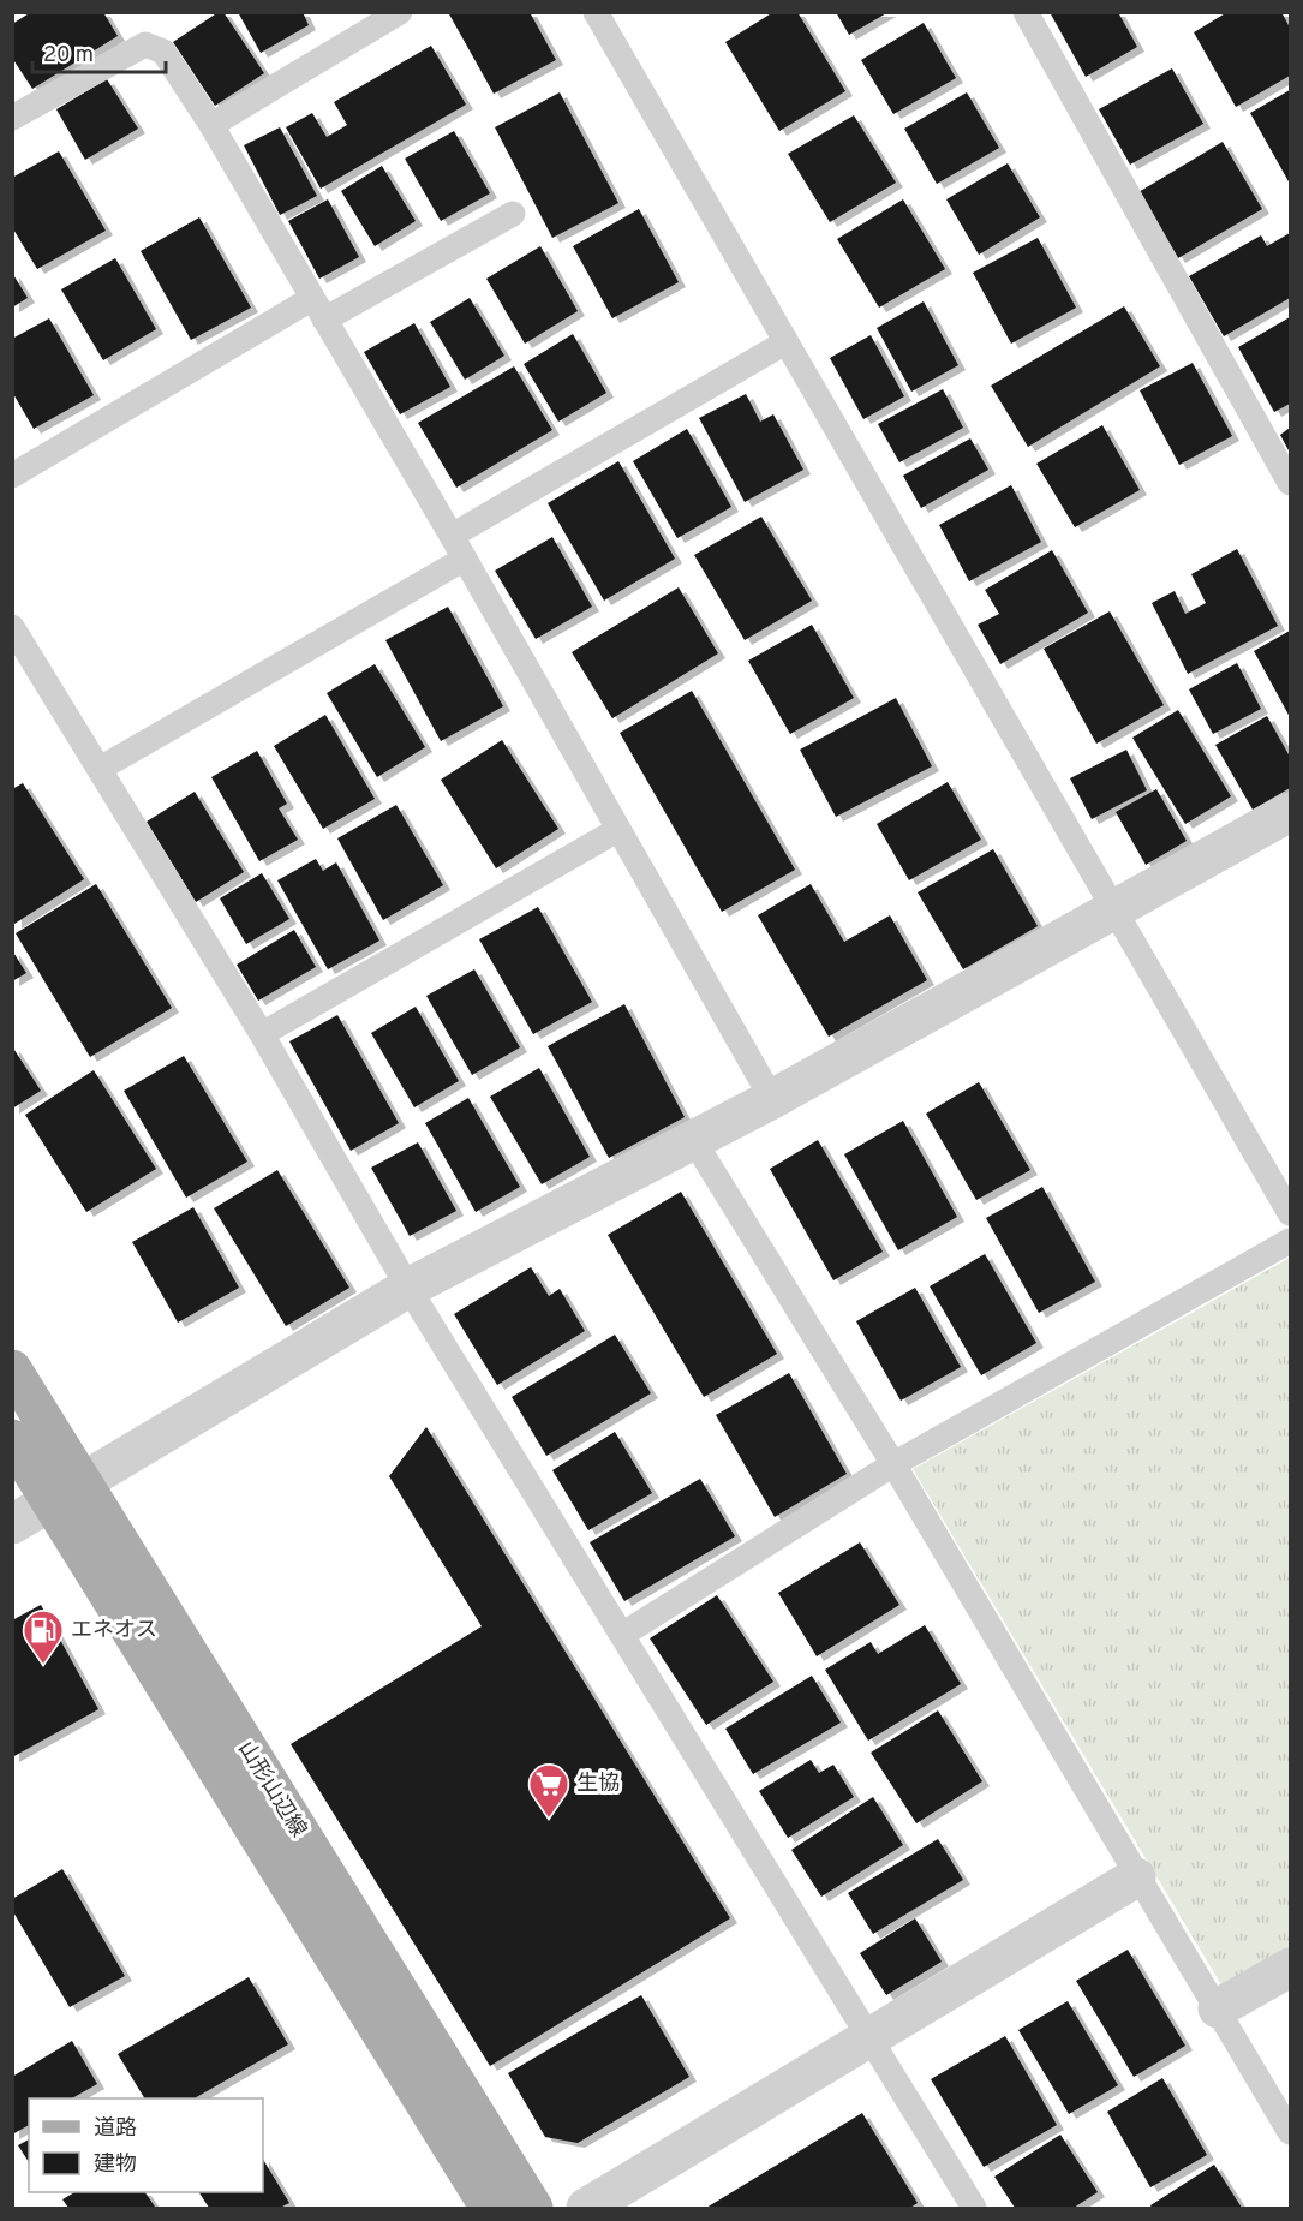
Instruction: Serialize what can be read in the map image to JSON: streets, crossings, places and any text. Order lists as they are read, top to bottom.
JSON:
{
  "streets": {
    "main road": ["山形山辺線"]
  },
  "places": {
    "fuel station": ["エネオス"],
    "supermarket": ["生協"]
  },
  "legend": ["道路", "建物"],
  "scale_bar": "20 m"
}
